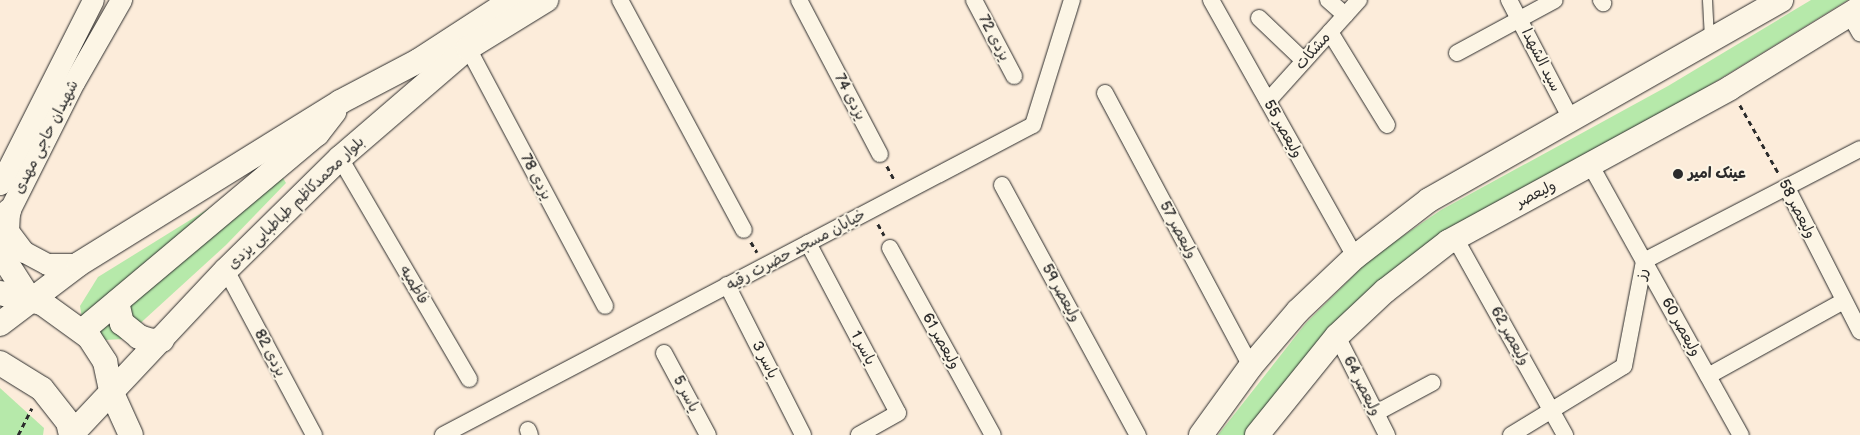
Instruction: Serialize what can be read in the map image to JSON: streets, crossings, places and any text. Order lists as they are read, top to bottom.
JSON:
{
  "streets": {
    "main road": ["ولیعصر", "بلوار محمدکاظم طباطبایی یزدی"],
    "street": [
      "یزدی 72",
      "مشکات",
      "سید الشهدا",
      "یزدی 74",
      "ولیعصر 55",
      "شهیدان حاجی مهدی",
      "یزدی 78",
      "ولیعصر 58",
      "ولیعصر 57",
      "خیابان مسجد حضرت رقیه",
      "رز",
      "فاطمیه",
      "ولیعصر 59",
      "ولیعصر 60",
      "ولیعصر 62",
      "ولیعصر 61",
      "یاسر 1",
      "یزدی 82",
      "یاسر 3",
      "ولیعصر 64",
      "یاسر 5"
    ]
  },
  "crossings": [
    ["مشکات", "ولیعصر 55"],
    ["یزدی 78", "بلوار محمدکاظم طباطبایی یزدی"],
    ["ولیعصر", "ولیعصر 58"],
    ["ولیعصر", "ولیعصر 60"],
    ["ولیعصر", "ولیعصر 62"],
    ["ولیعصر", "ولیعصر 64"],
    ["بلوار محمدکاظم طباطبایی یزدی", "فاطمیه"],
    ["بلوار محمدکاظم طباطبایی یزدی", "یزدی 82"],
    ["ولیعصر 58", "رز"],
    ["خیابان مسجد حضرت رقیه", "یاسر 1"],
    ["خیابان مسجد حضرت رقیه", "یاسر 3"],
    ["رز", "ولیعصر 60"],
    ["رز", "ولیعصر 62"]
  ],
  "places": ["عینک امیر"]
}
